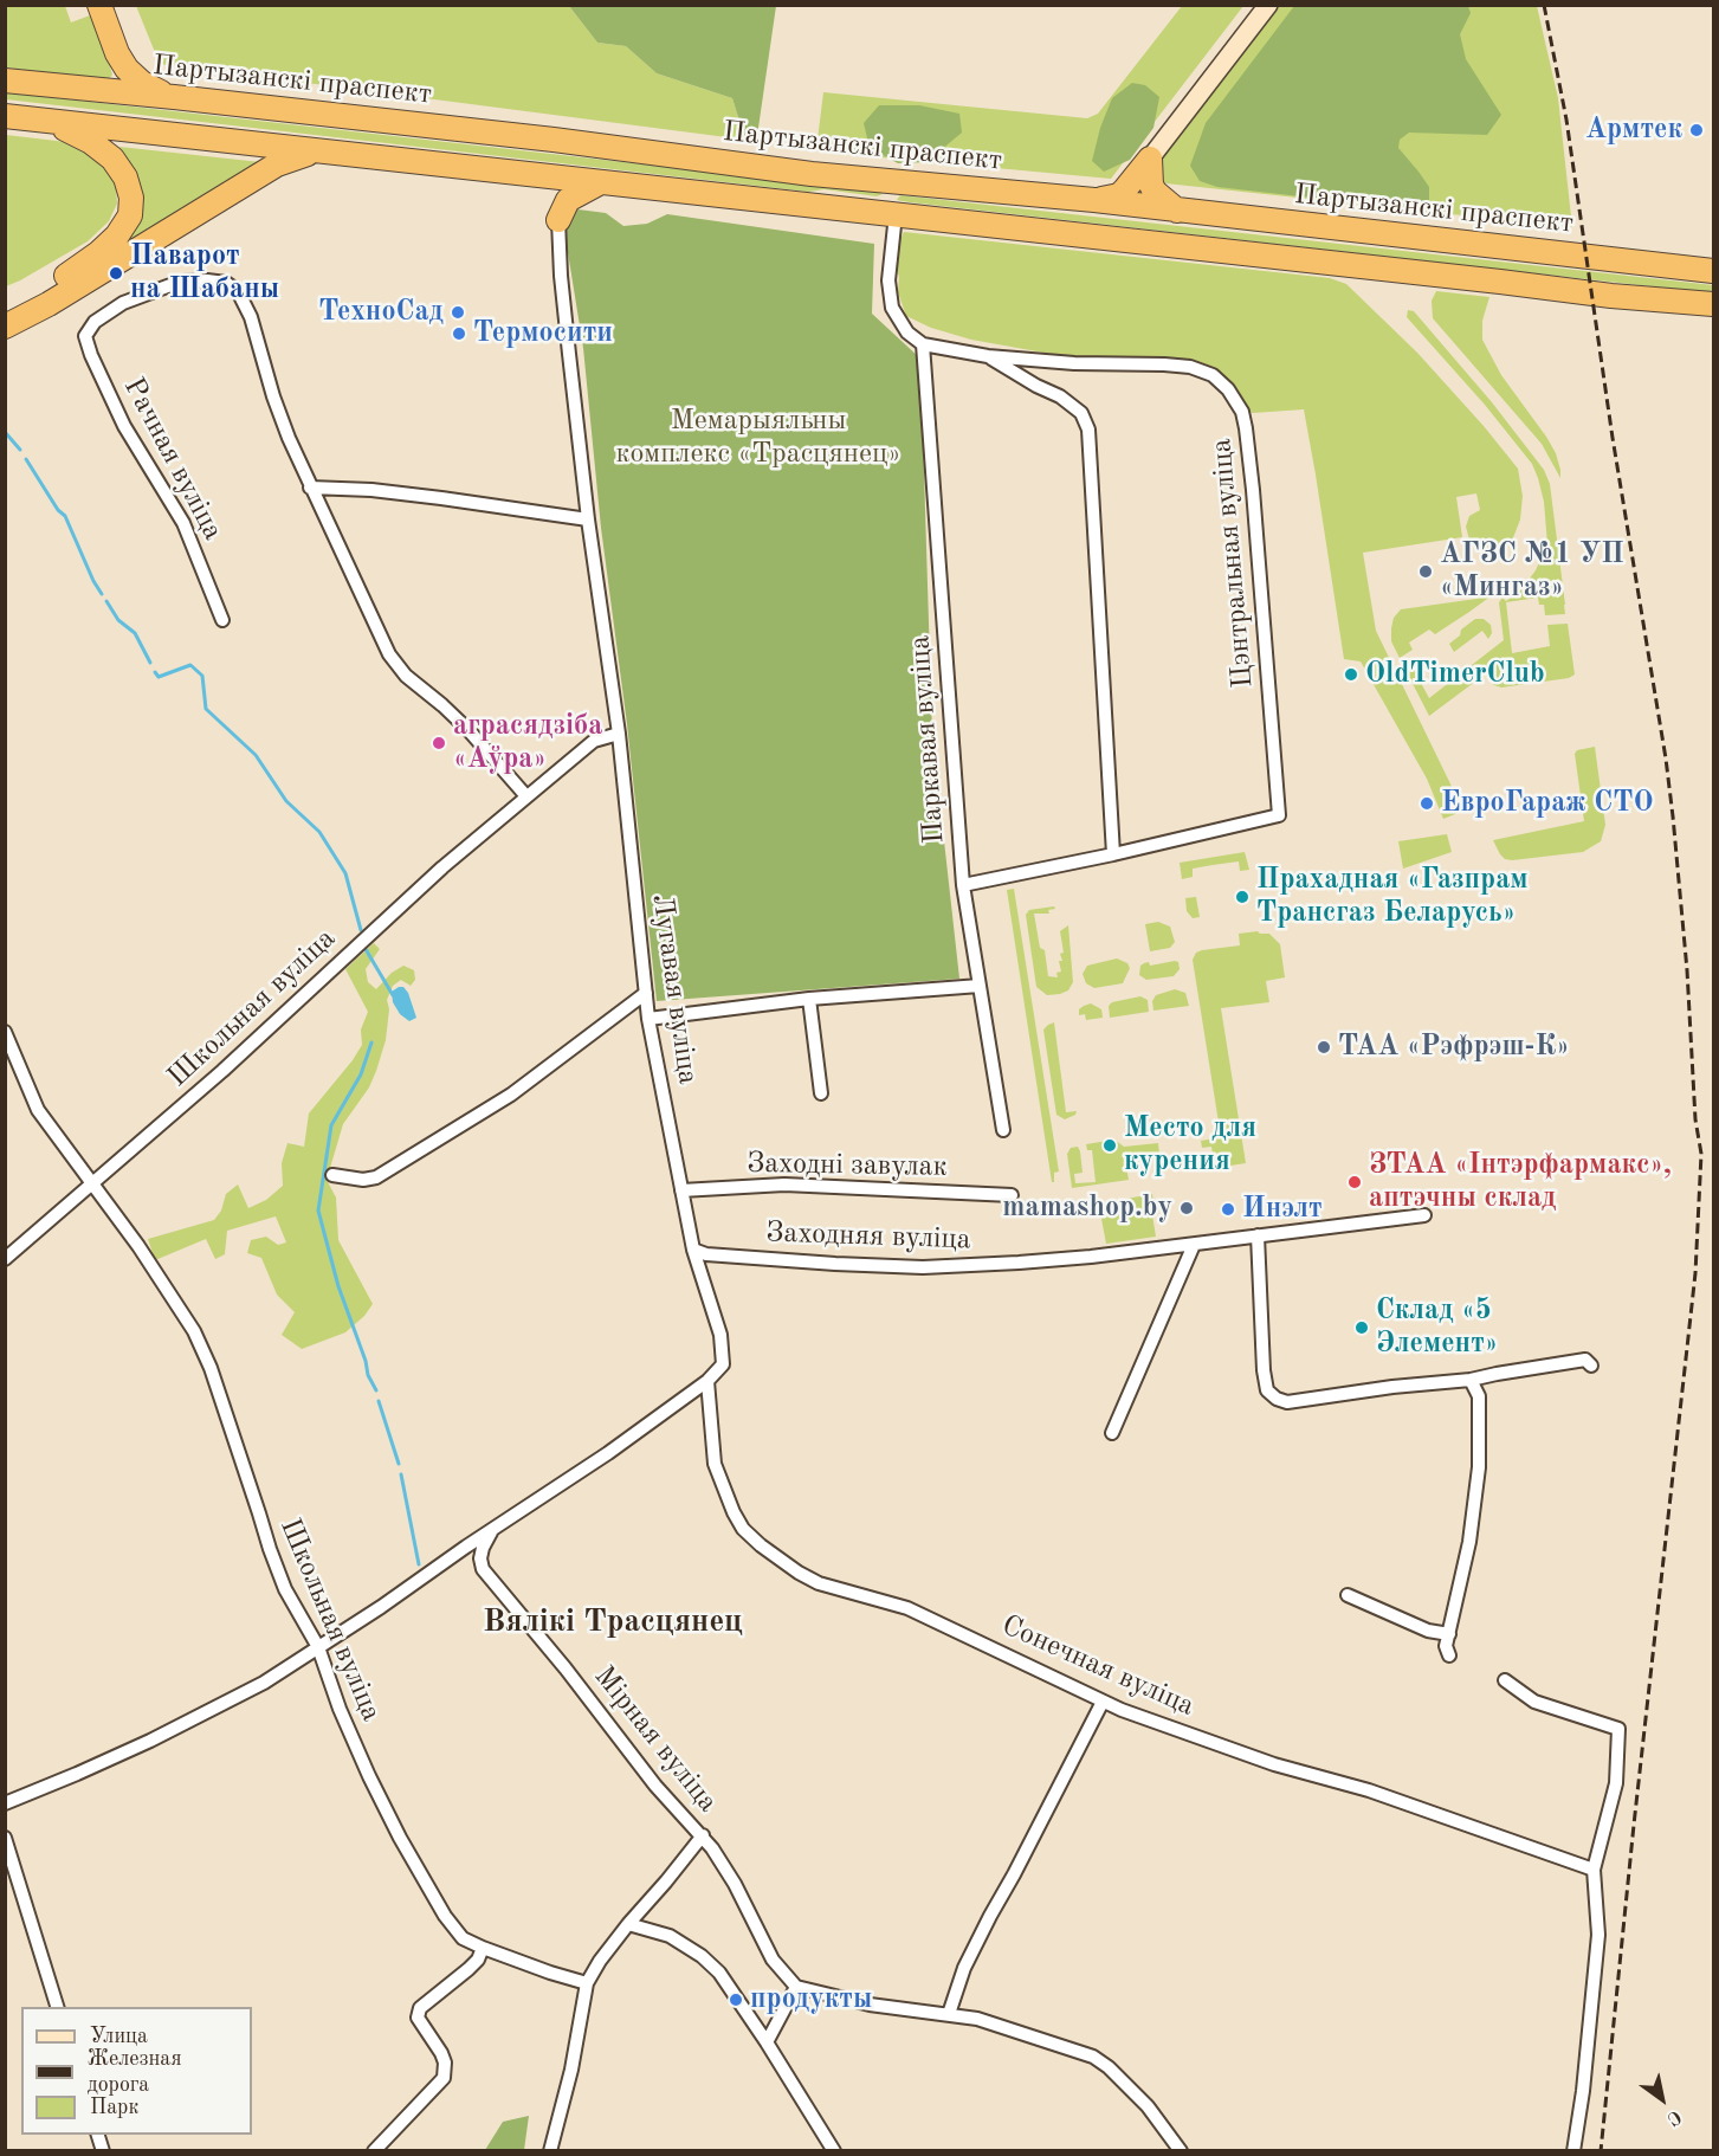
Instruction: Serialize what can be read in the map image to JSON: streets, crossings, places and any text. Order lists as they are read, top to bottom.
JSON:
{
  "streets": {
    "highway": ["Партызанскі праспект"],
    "street": [
      "Рачная вуліца",
      "Цэнтральная вуліца",
      "Паркавая вуліца",
      "Лугавая вуліца",
      "Школьная вуліца",
      "Заходні завулак",
      "Заходняя вуліца",
      "Сонечная вуліца",
      "Мірная вуліца"
    ]
  },
  "crossings": [
    ["Цэнтральная вуліца", "Паркавая вуліца"],
    ["Лугавая вуліца", "Заходні завулак"],
    ["Лугавая вуліца", "Заходняя вуліца"]
  ],
  "districts": ["Вялікі Трасцянец"],
  "parks": ["Мемарыяльны комплекс «Трасцянец»"],
  "places": [
    "Армтек",
    "Паварот на Шабаны",
    "ТехноСад",
    "Термосити",
    "АГЗС №1 УП «Мингаз»",
    "OldTimerClub",
    "аграсядзіба «Аўра»",
    "ЕвроГараж СТО",
    "Прахадная «Газпрам Трансгаз Беларусь»",
    "ТАА «Рэфрэш-К»",
    "Место для курения",
    "ЗТАА «Інтэрфармакс», аптэчны склад",
    "mamashop.by",
    "Инэлт",
    "Склад «5 Элемент»",
    "продукты"
  ],
  "legend": ["Улица", "Железная дорога", "Парк"],
  "north": "bottom right"
}
